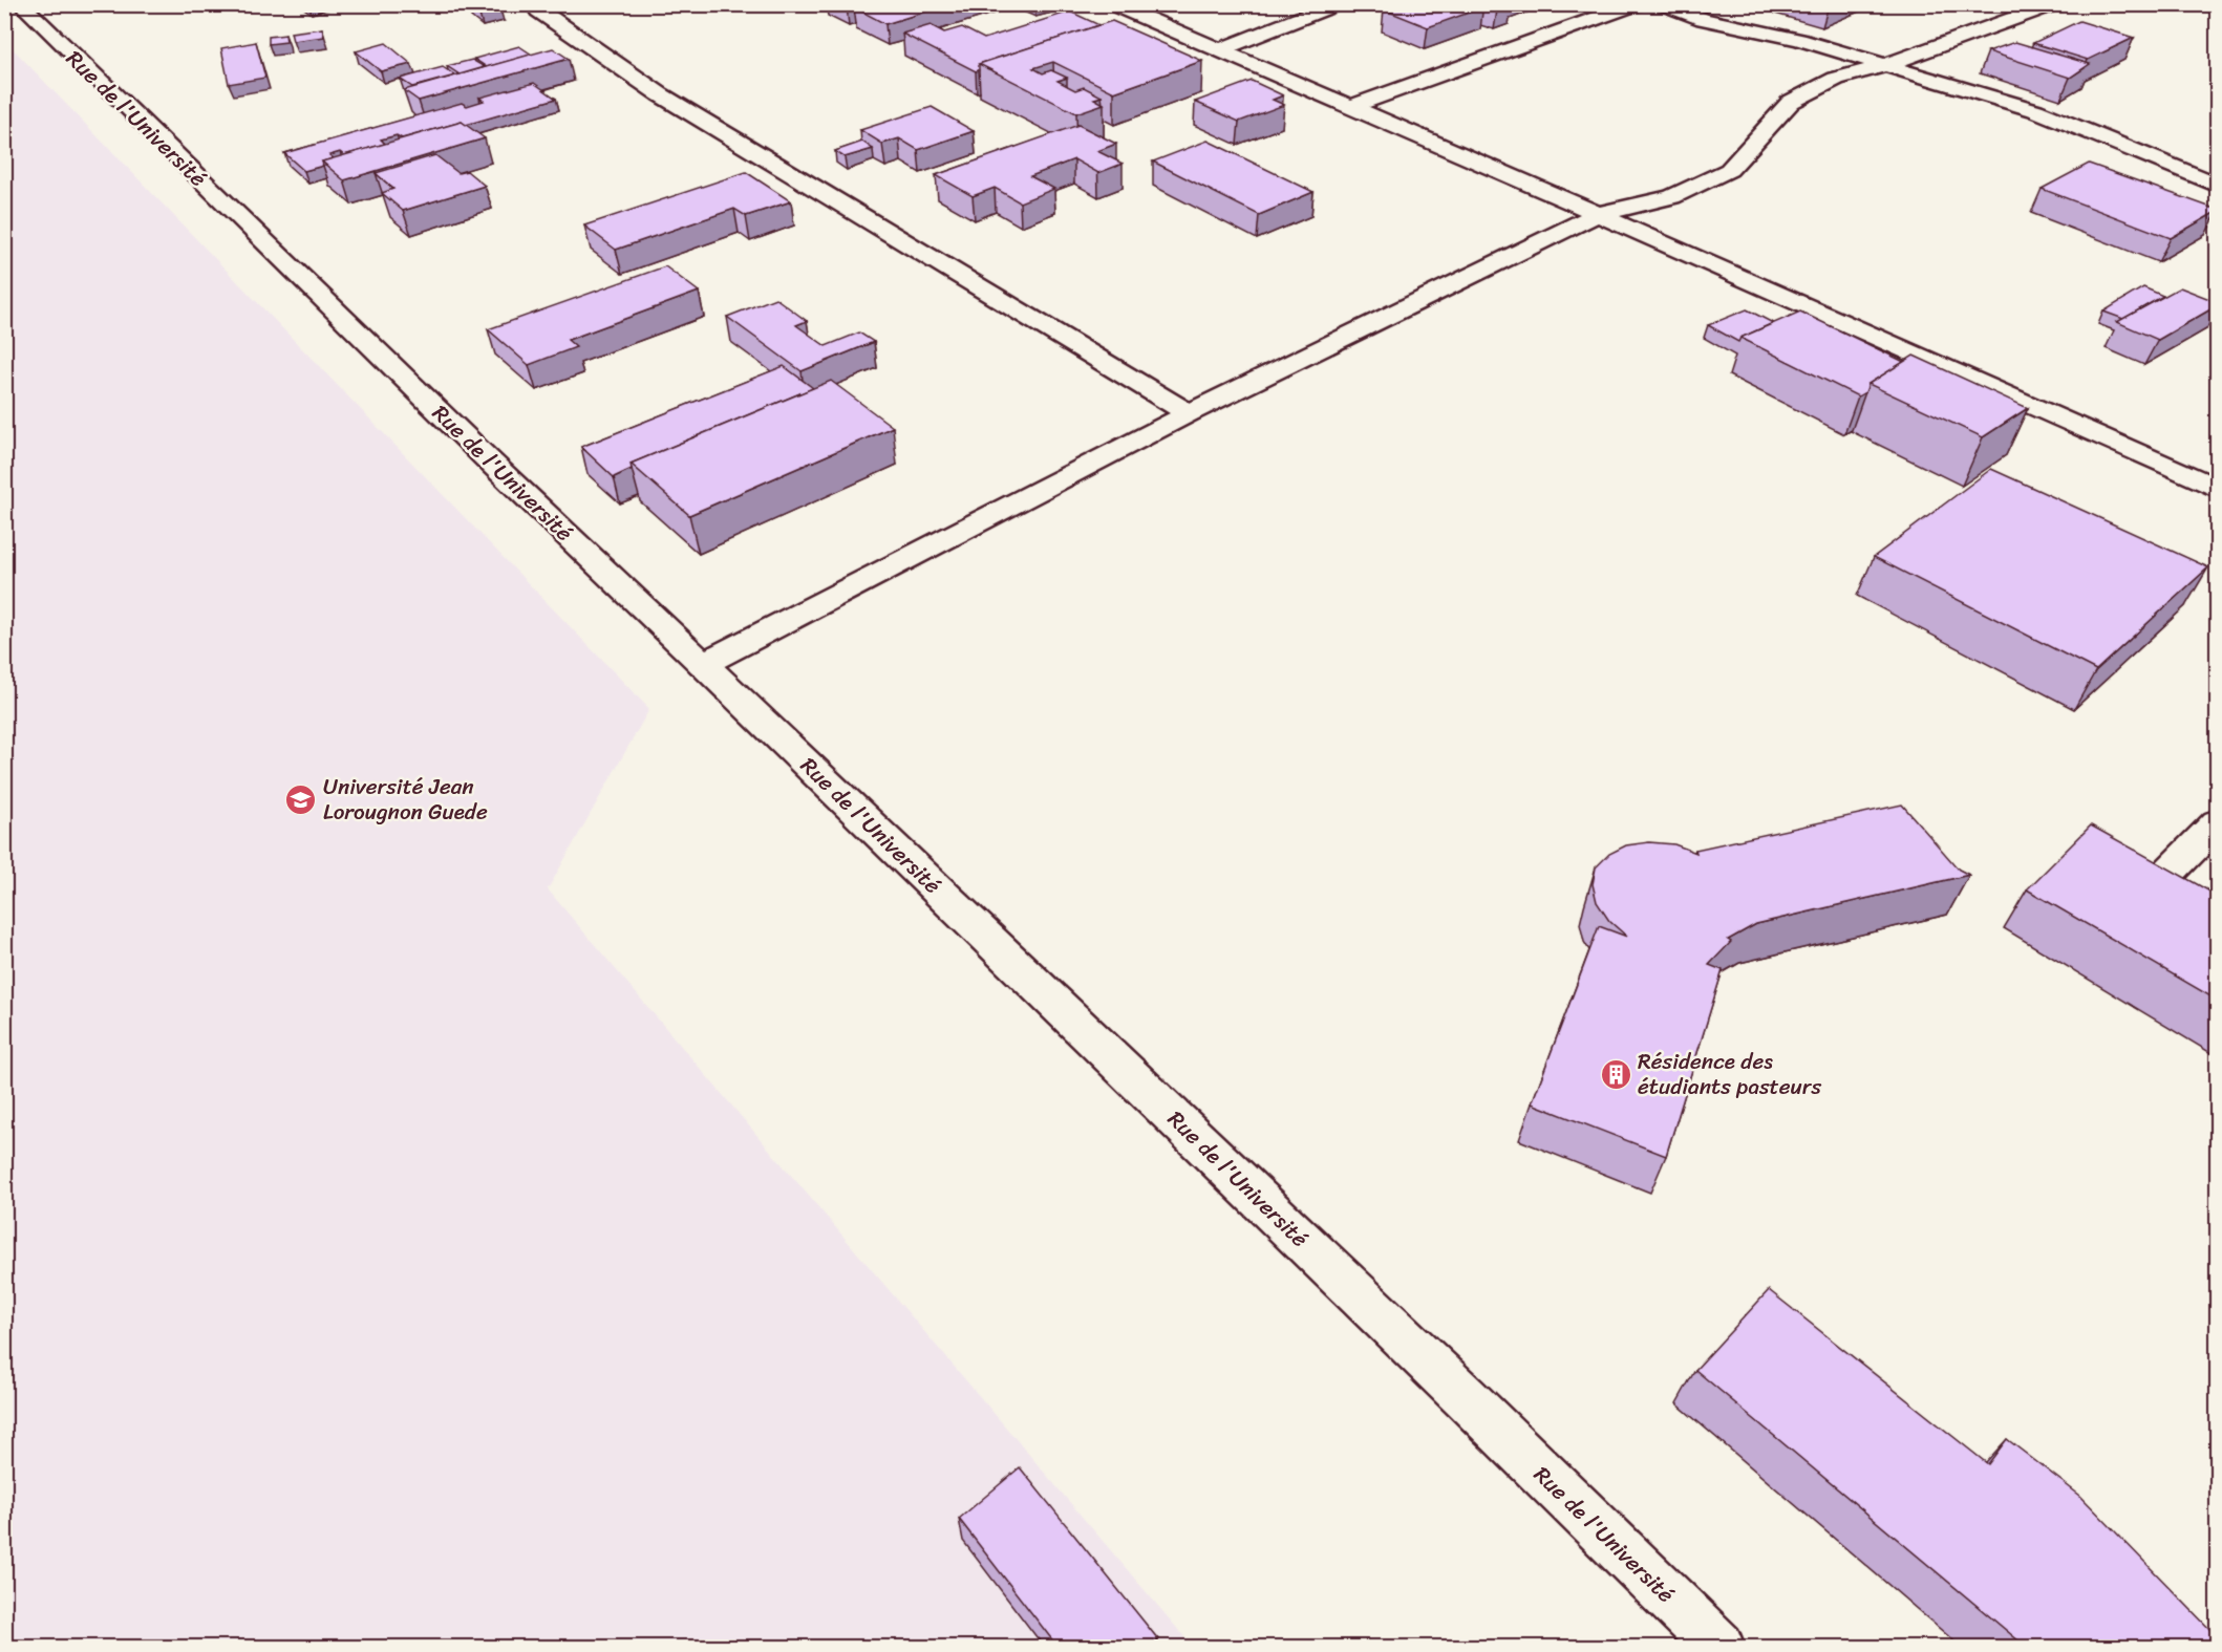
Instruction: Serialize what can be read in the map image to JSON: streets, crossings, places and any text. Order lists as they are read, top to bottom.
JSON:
{
  "streets": {
    "street": ["Rue de l'Université"]
  },
  "places": {
    "school or university": ["Université Jean Lorougnon Guede"],
    "building": ["Résidence des étudiants pasteurs"]
  }
}
